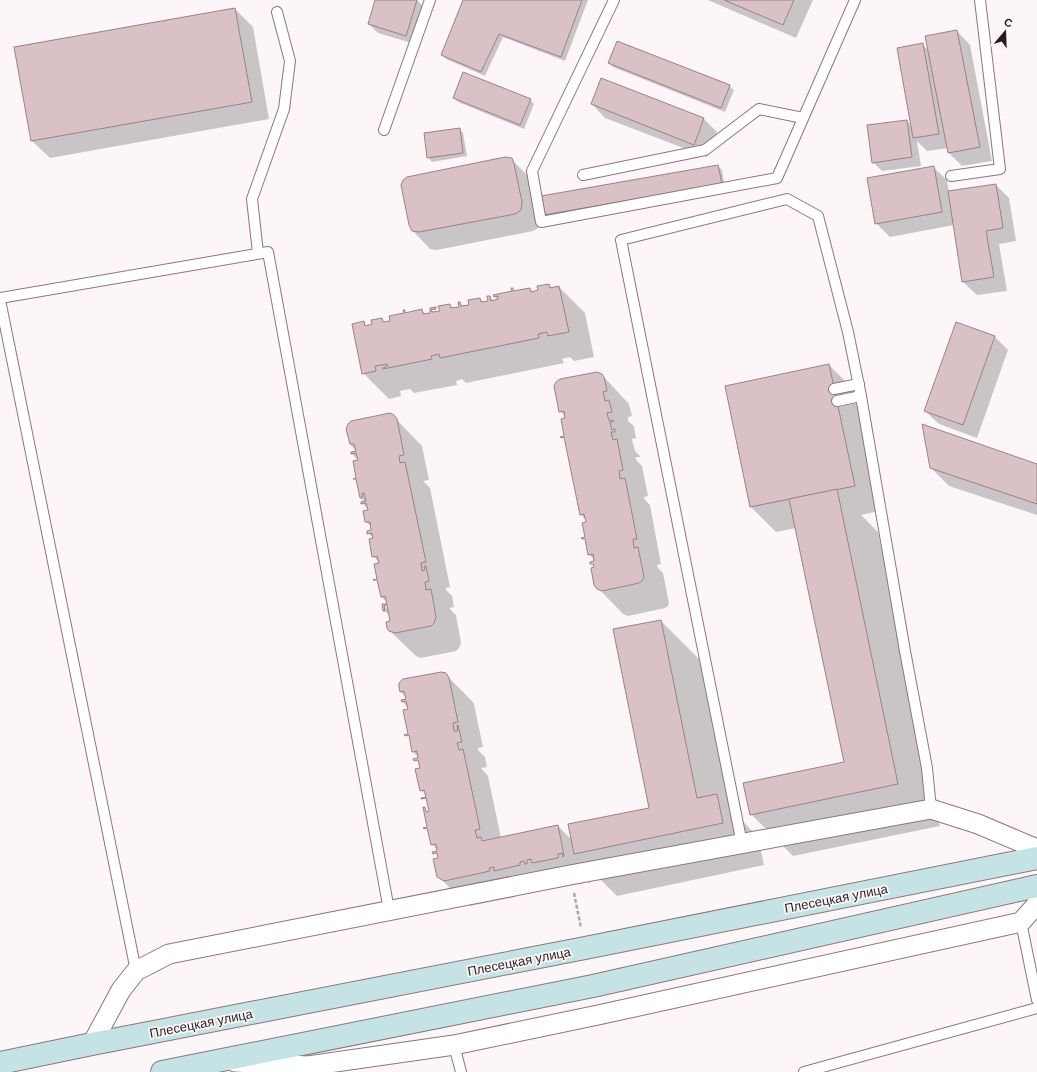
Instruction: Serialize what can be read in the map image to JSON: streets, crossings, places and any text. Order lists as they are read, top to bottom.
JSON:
{
  "streets": {
    "main road": ["Плесецкая улица"]
  },
  "north": "top"
}
